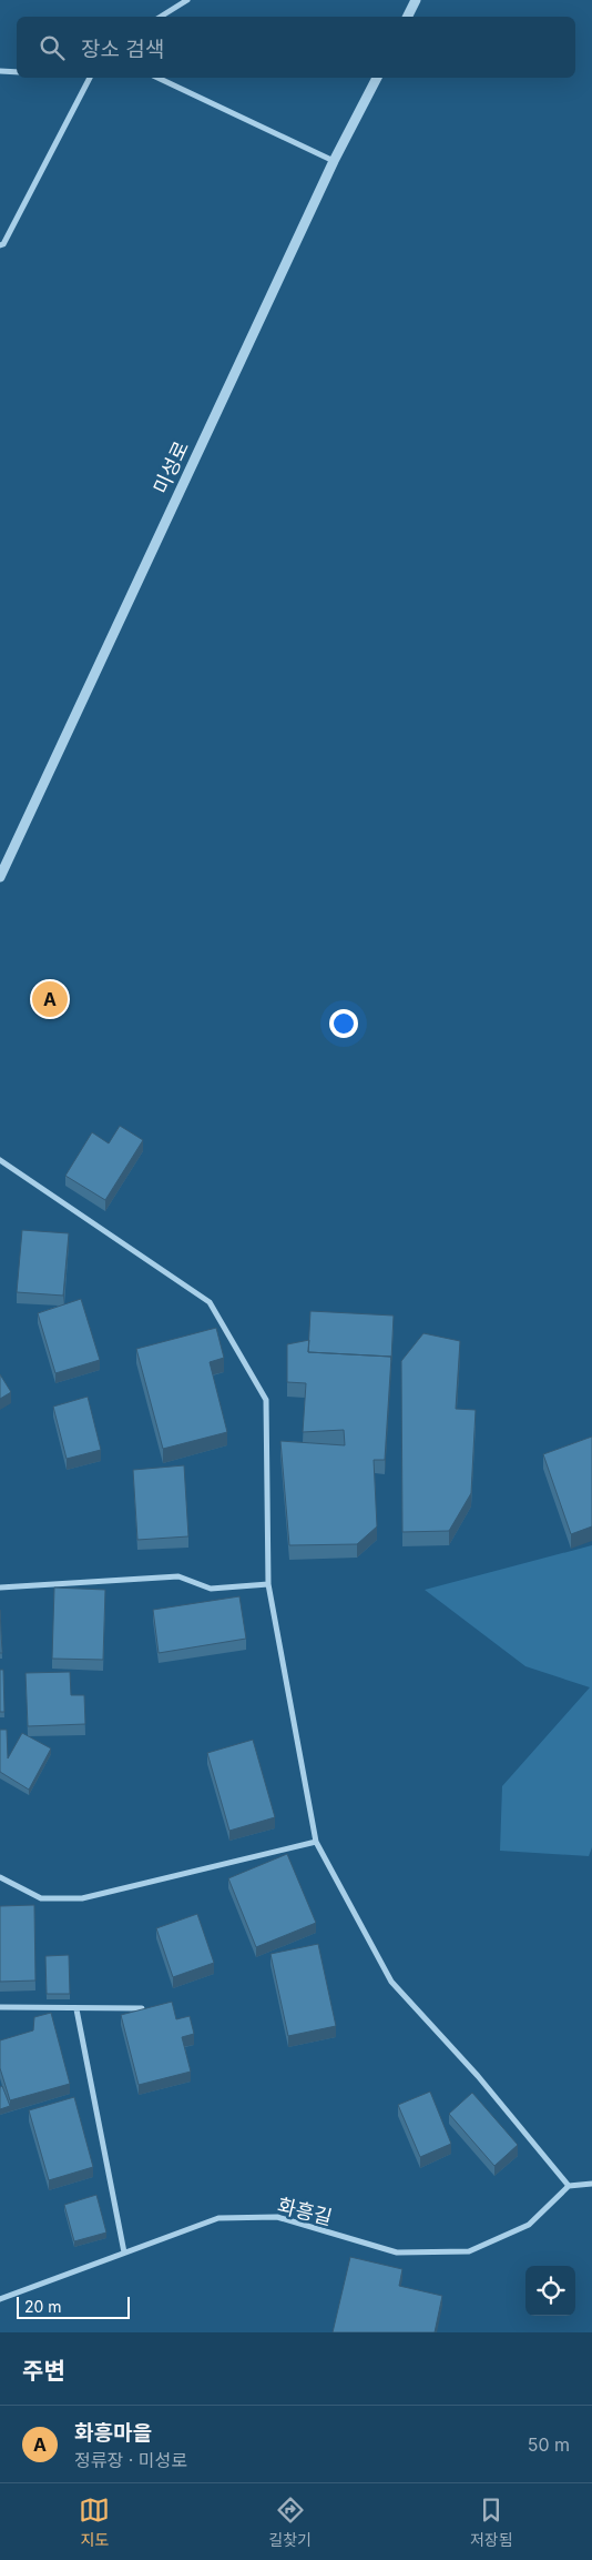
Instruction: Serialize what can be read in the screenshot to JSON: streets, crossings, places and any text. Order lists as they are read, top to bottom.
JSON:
{
  "streets": {
    "street": ["미성로", "화흥길"]
  },
  "scale_bar": "20 m",
  "page": {
    "search": "장소 검색",
    "pins": "A",
    "scale": "20 m",
    "heading": "주변",
    "list": [
      {
        "mark": "A",
        "name": "화흥마을",
        "note": "정류장 · 미성로",
        "value": "50 m"
      }
    ],
    "nav": ["지도", "길찾기", "저장됨"]
  }
}
